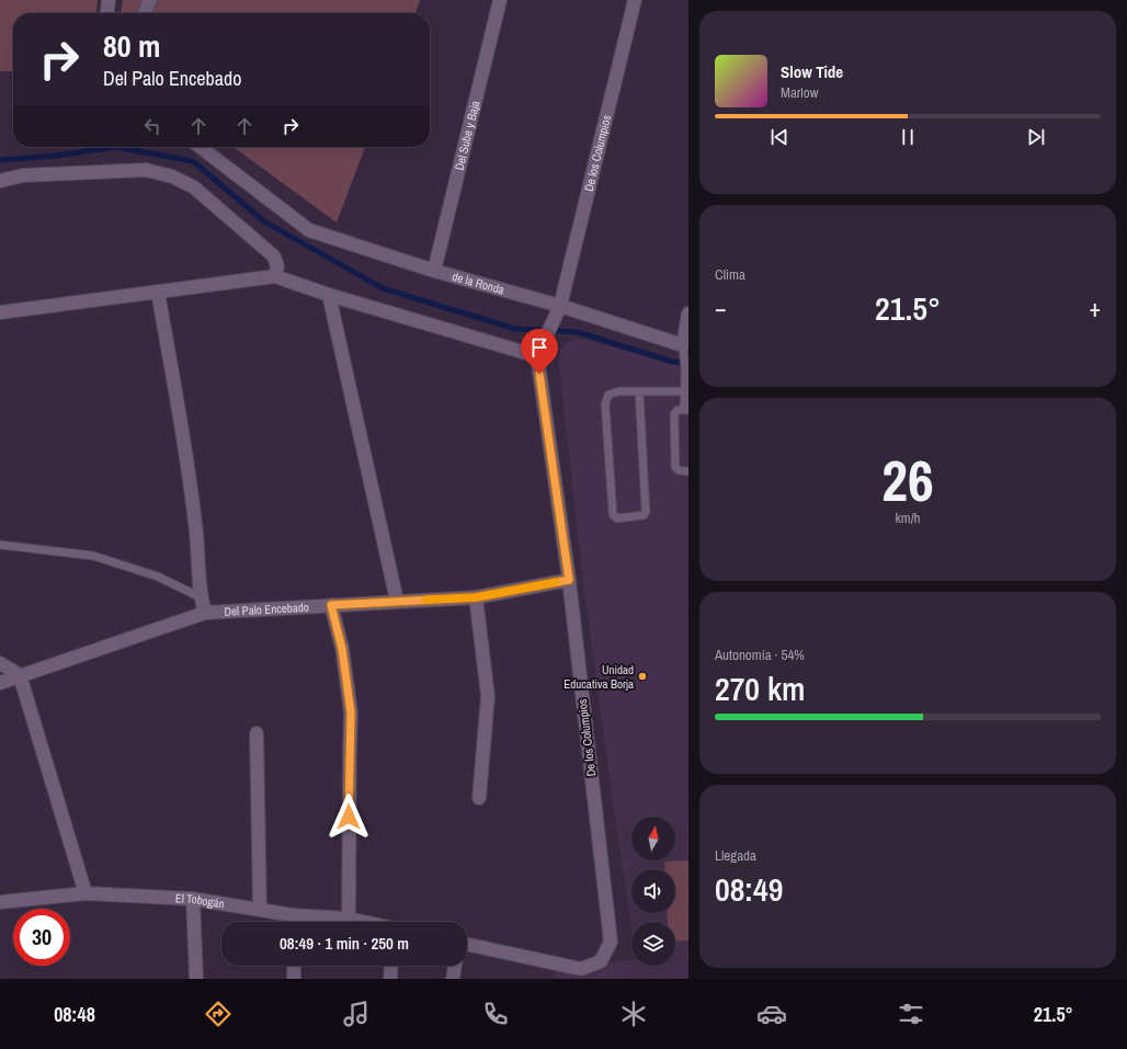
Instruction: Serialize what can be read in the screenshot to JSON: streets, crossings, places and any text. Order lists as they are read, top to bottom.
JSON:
{
  "streets": {
    "street": [
      "Del Sube y Baja",
      "De los Columpios",
      "de la Ronda",
      "Del Palo Encebado",
      "El Tobogán"
    ]
  },
  "crossings": [
    ["Del Sube y Baja", "de la Ronda"],
    ["De los Columpios", "de la Ronda"],
    ["De los Columpios", "Del Palo Encebado"]
  ],
  "places": ["Unidad Educativa Borja"],
  "north": "top",
  "page": {
    "turn": ["80 m", "Del Palo Encebado"],
    "song": ["Slow Tide", "Marlow"],
    "tile": [
      "Clima",
      ["26", "km/h"],
      ["Autonomía · 54%", "270 km"],
      ["Llegada", "08:49"]
    ],
    "heat": ["−", "21.5°", "+"],
    "limit": "30",
    "trip": "08:49 · 1 min · 250 m",
    "tabs": ["08:48", "21.5°"]
  }
}
